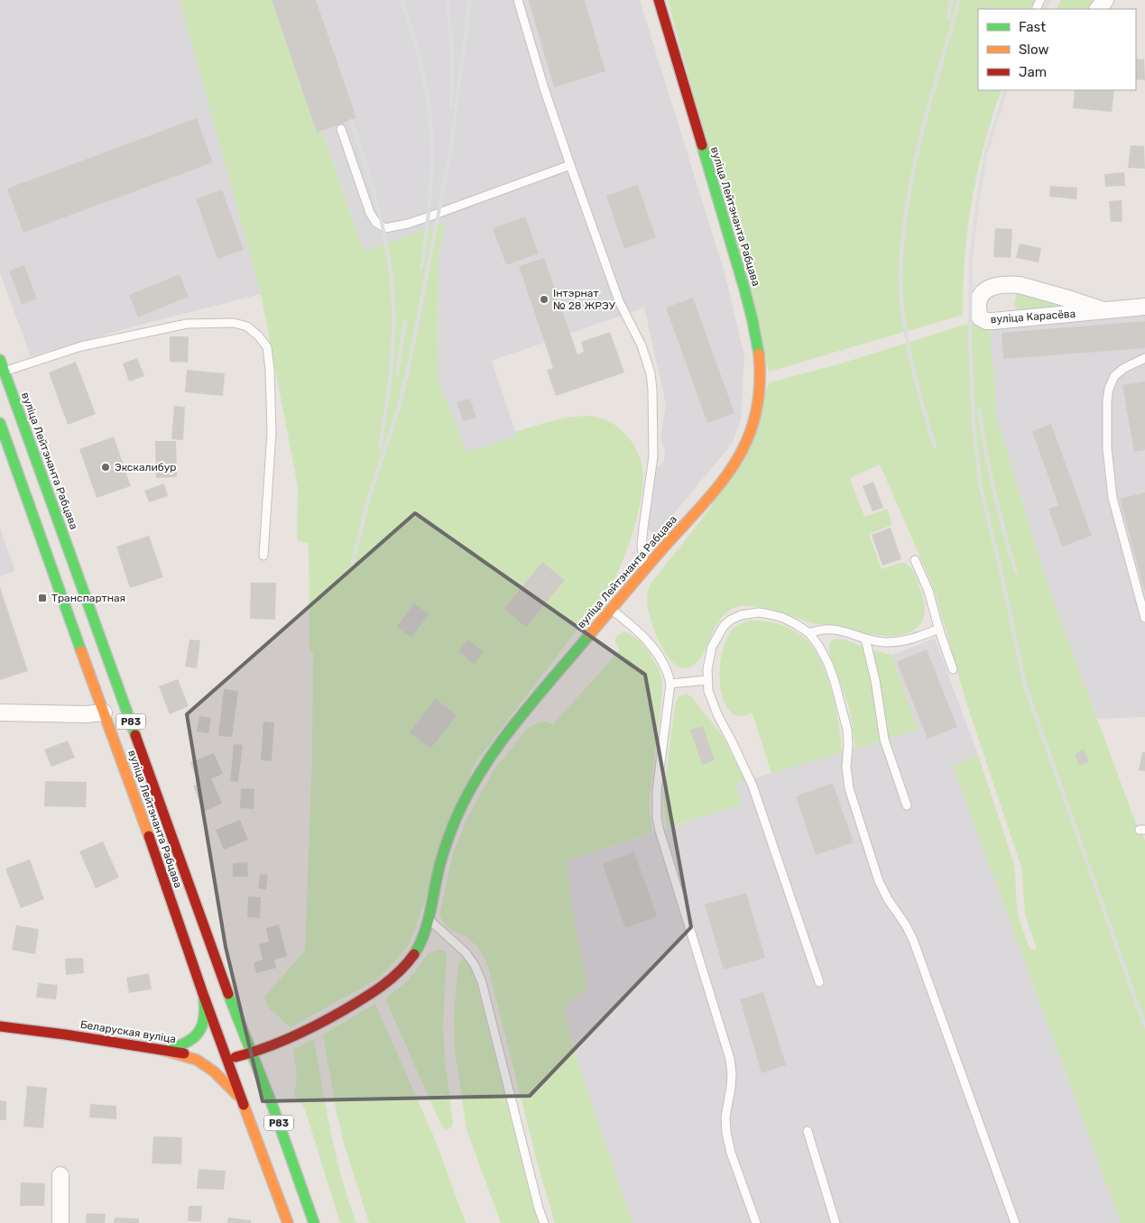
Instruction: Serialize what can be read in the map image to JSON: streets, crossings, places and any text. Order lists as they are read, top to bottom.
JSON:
{
  "streets": {
    "main road": ["вуліца Лейтэнанта Рабцава", "Р83", "Беларуская вуліца"],
    "street": ["вуліца Карасёва"]
  },
  "crossings": [
    ["вуліца Лейтэнанта Рабцава", "Беларуская вуліца"]
  ],
  "places": {
    "other": ["Інтэрнат № 28 ЖРЭУ", "Экскалибур"],
    "transit": ["Транспартная"]
  },
  "legend": ["Fast", "Slow", "Jam"]
}
